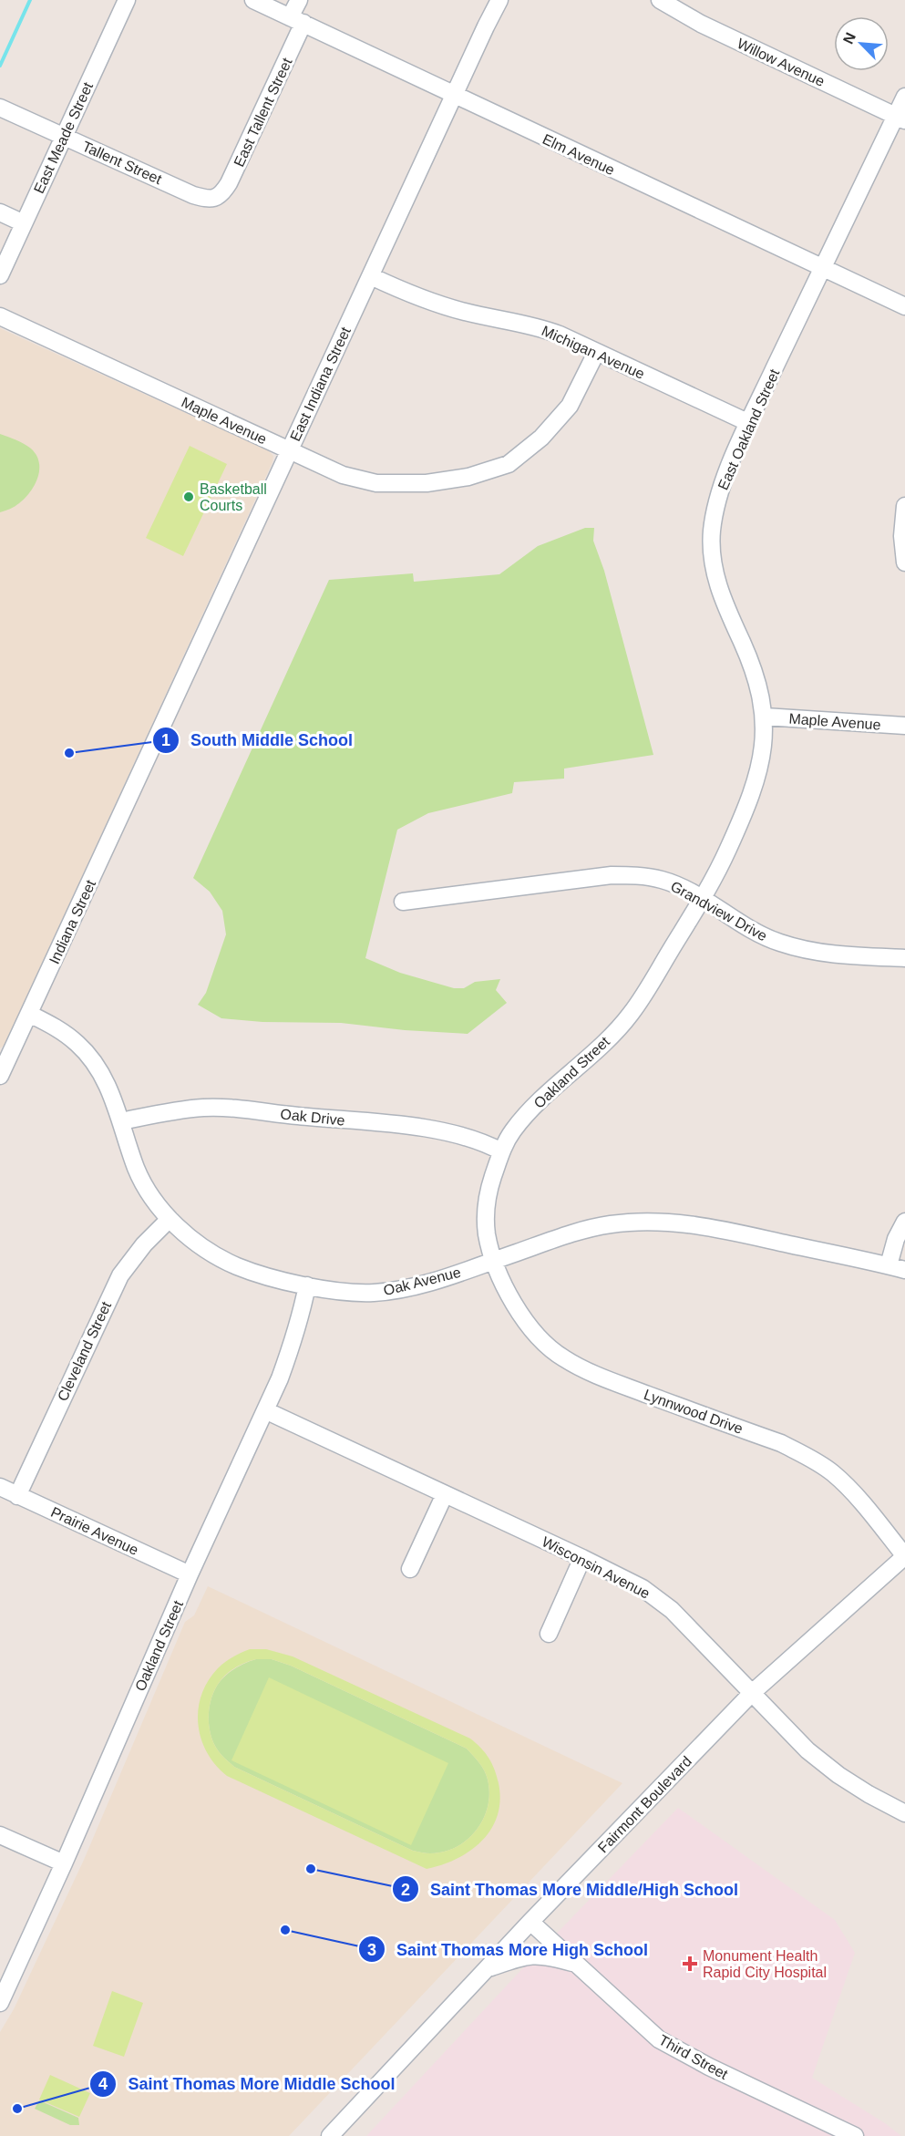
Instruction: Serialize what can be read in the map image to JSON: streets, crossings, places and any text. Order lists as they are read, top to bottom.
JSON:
{
  "streets": {
    "street": [
      "Willow Avenue",
      "East Tallent Street",
      "East Meade Street",
      "Elm Avenue",
      "Tallent Street",
      "Michigan Avenue",
      "East Indiana Street",
      "Maple Avenue",
      "East Oakland Street",
      "Grandview Drive",
      "Indiana Street",
      "Oakland Street",
      "Oak Drive",
      "Oak Avenue",
      "Cleveland Street",
      "Lynnwood Drive",
      "Prairie Avenue",
      "Wisconsin Avenue",
      "Fairmont Boulevard",
      "Third Street"
    ]
  },
  "crossings": [
    ["Willow Avenue", "East Oakland Street"],
    ["East Tallent Street", "Elm Avenue"],
    ["East Tallent Street", "Tallent Street"],
    ["East Meade Street", "Tallent Street"],
    ["Elm Avenue", "East Indiana Street"],
    ["Elm Avenue", "East Oakland Street"],
    ["Michigan Avenue", "East Indiana Street"],
    ["Michigan Avenue", "Maple Avenue"],
    ["Michigan Avenue", "East Oakland Street"],
    ["East Indiana Street", "Maple Avenue"],
    ["East Indiana Street", "Indiana Street"],
    ["Maple Avenue", "East Oakland Street"],
    ["East Oakland Street", "Grandview Drive"],
    ["East Oakland Street", "Oakland Street"],
    ["Grandview Drive", "Oakland Street"],
    ["Indiana Street", "Oak Avenue"],
    ["Oakland Street", "Oak Drive"],
    ["Oakland Street", "Oak Avenue"],
    ["Oakland Street", "Lynnwood Drive"],
    ["Oakland Street", "Prairie Avenue"],
    ["Oakland Street", "Wisconsin Avenue"],
    ["Oak Drive", "Oak Avenue"],
    ["Oak Avenue", "Cleveland Street"],
    ["Oak Avenue", "Lynnwood Drive"],
    ["Cleveland Street", "Prairie Avenue"],
    ["Lynnwood Drive", "Fairmont Boulevard"],
    ["Wisconsin Avenue", "Fairmont Boulevard"],
    ["Fairmont Boulevard", "Third Street"]
  ],
  "places": {
    "other": [
      "Basketball Courts",
      "South Middle School",
      "Saint Thomas More Middle/High School",
      "Saint Thomas More High School",
      "Saint Thomas More Middle School"
    ],
    "health": ["Monument Health Rapid City Hospital"]
  },
  "north": "top left"
}
